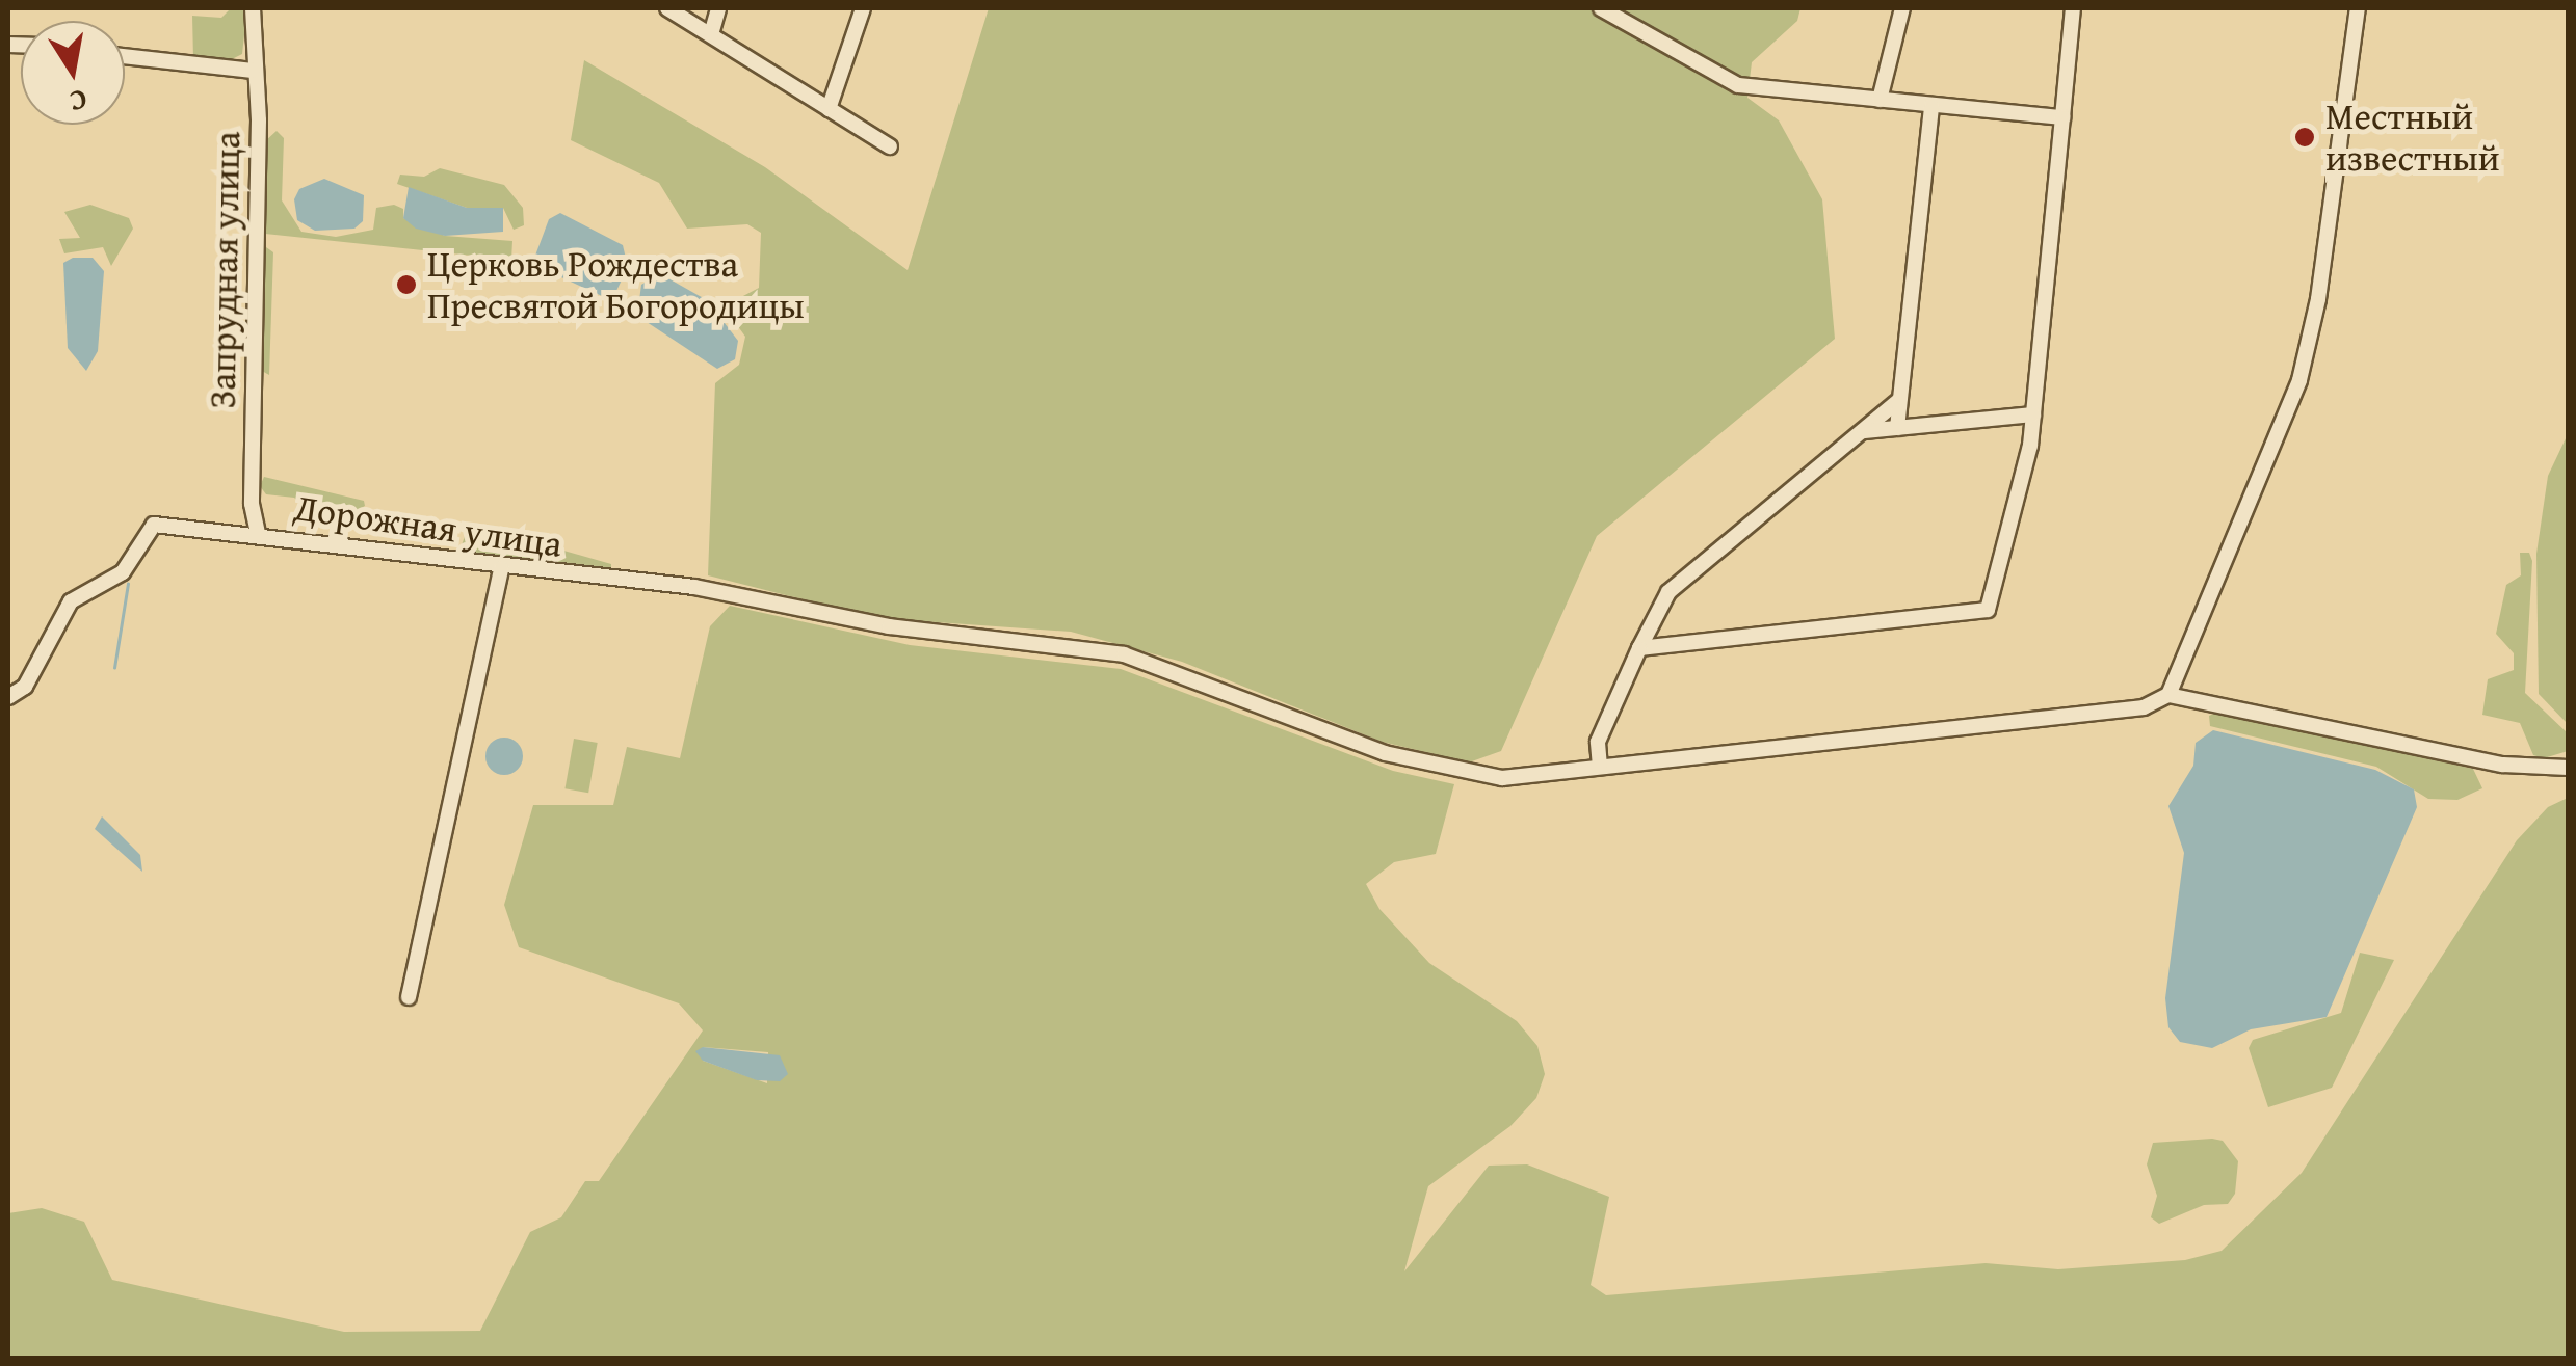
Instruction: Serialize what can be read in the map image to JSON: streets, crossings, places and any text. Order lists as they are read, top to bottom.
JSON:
{
  "streets": {
    "street": ["Запрудная улица", "Дорожная улица"]
  },
  "crossings": [
    ["Запрудная улица", "Дорожная улица"]
  ],
  "places": ["Местный известный", "Церковь Рождества Пресвятой Богородицы"],
  "north": "bottom"
}
